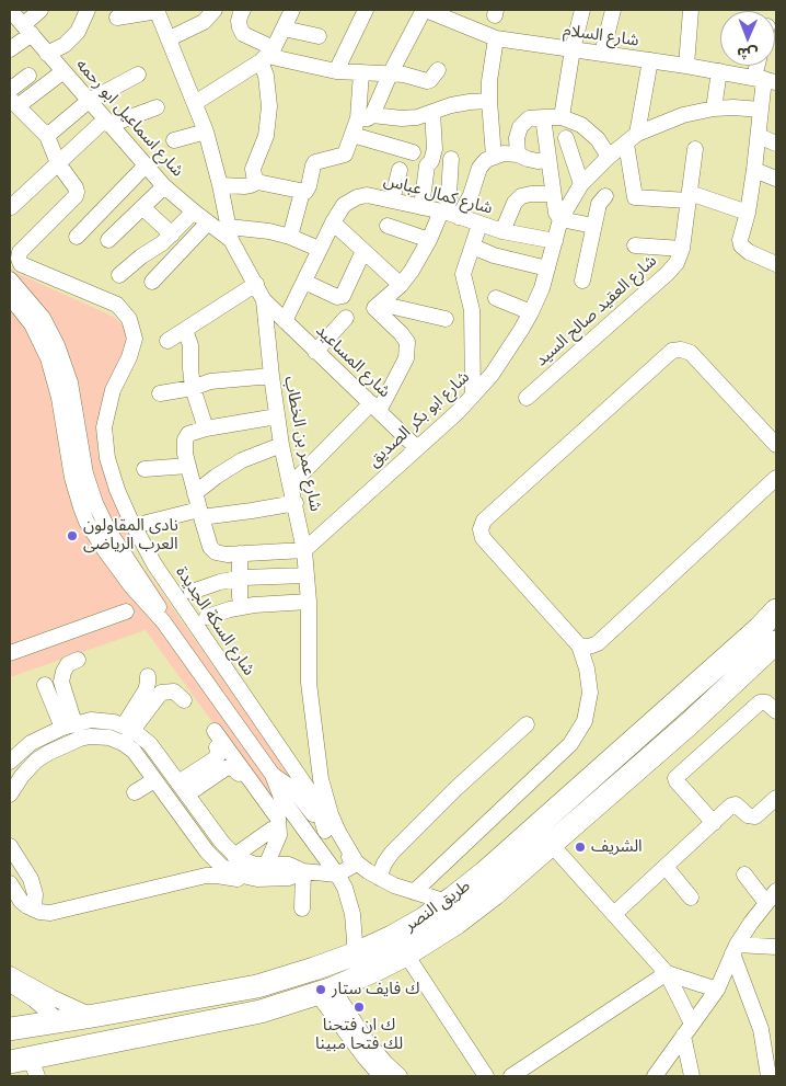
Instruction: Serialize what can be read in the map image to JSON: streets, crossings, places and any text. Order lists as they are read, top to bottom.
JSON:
{
  "streets": {
    "highway": ["طريق النصر"],
    "street": [
      "شارع السلام",
      "شارع اسماعيل ابو رحمه",
      "شارع كمال عباس",
      "شارع العقيد صالح السيد",
      "شارع المساعيد",
      "شارع ابو بكر الصديق",
      "شارع عمر بن الخطاب",
      "شارع السكة الجديدة"
    ]
  },
  "crossings": [
    ["شارع اسماعيل ابو رحمه", "شارع عمر بن الخطاب"],
    ["شارع كمال عباس", "شارع المساعيد"],
    ["شارع كمال عباس", "شارع ابو بكر الصديق"],
    ["شارع المساعيد", "شارع ابو بكر الصديق"],
    ["شارع المساعيد", "شارع عمر بن الخطاب"],
    ["شارع ابو بكر الصديق", "شارع عمر بن الخطاب"]
  ],
  "places": [
    "نادى المقاولون العرب الرياضى",
    "الشريف",
    "ك فايف ستار",
    "ك ان فتحنا لك فتحا مبينا"
  ],
  "north": "bottom"
}
